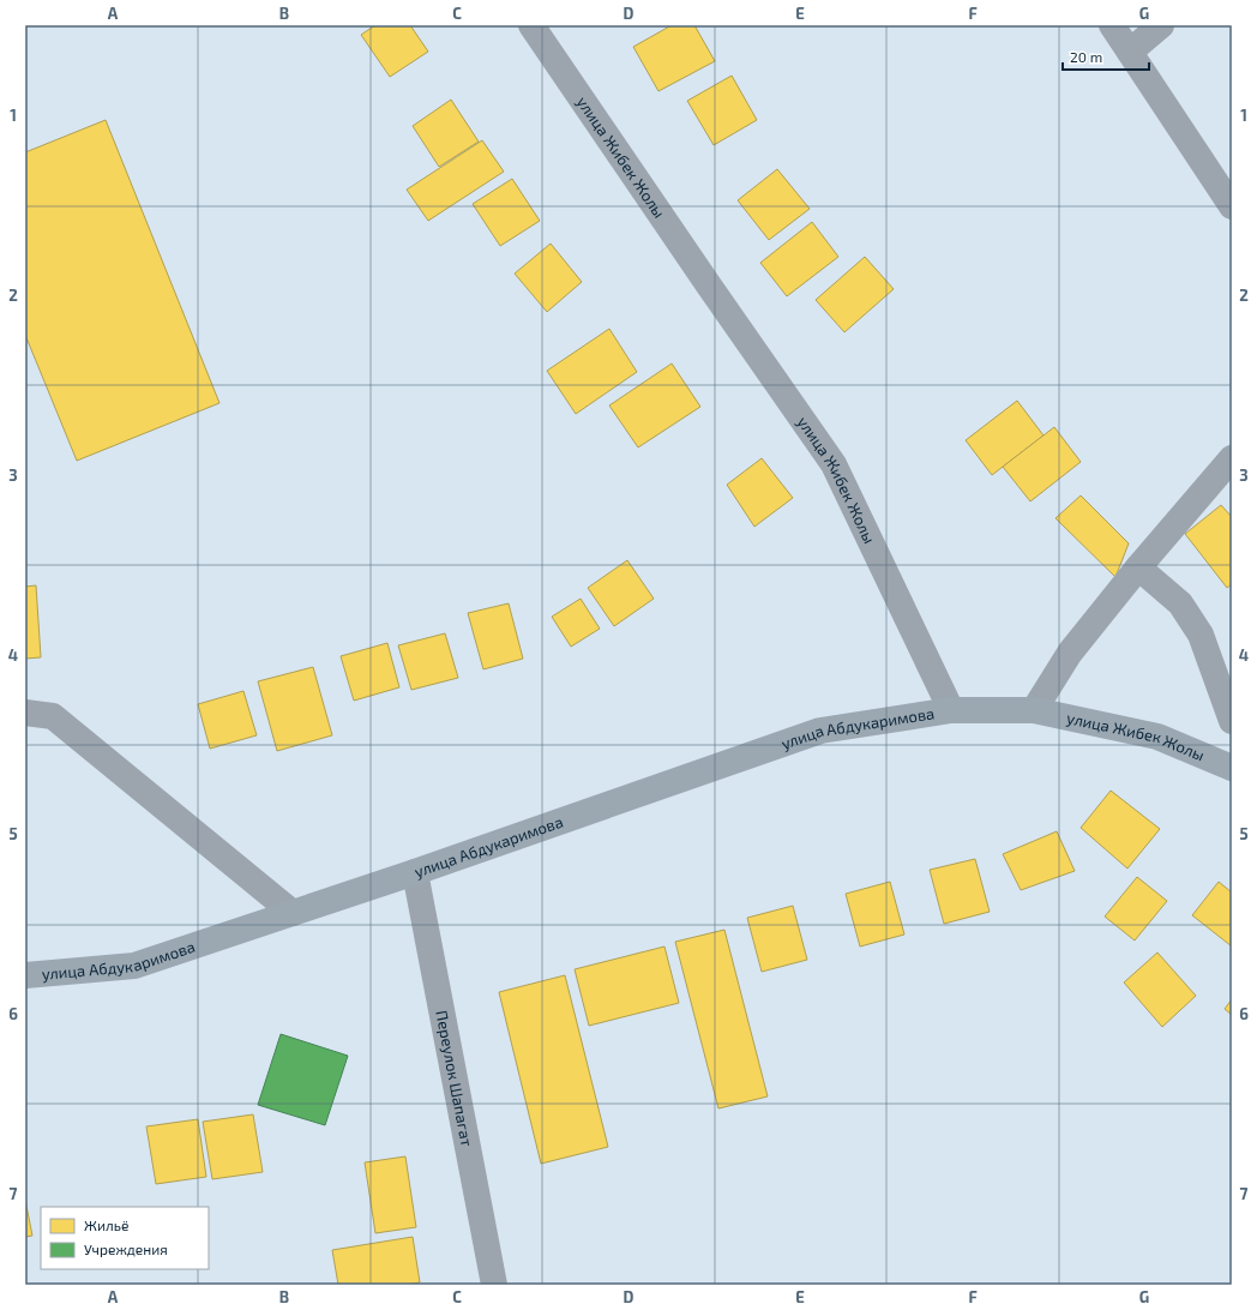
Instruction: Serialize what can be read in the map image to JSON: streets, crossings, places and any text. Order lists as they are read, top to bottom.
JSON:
{
  "streets": {
    "main road": ["улица Жибек Жолы", "улица Абдукаримова"],
    "street": ["Переулок Шапагат"]
  },
  "crossings": [
    ["улица Жибек Жолы", "улица Абдукаримова"],
    ["улица Абдукаримова", "Переулок Шапагат"]
  ],
  "legend": ["Жильё", "Учреждения"],
  "scale_bar": "20 m",
  "grid": {
    "columns": [
      "A",
      "B",
      "C",
      "D",
      "E",
      "F",
      "G"
    ],
    "rows": [
      "1",
      "2",
      "3",
      "4",
      "5",
      "6",
      "7"
    ]
  }
}
